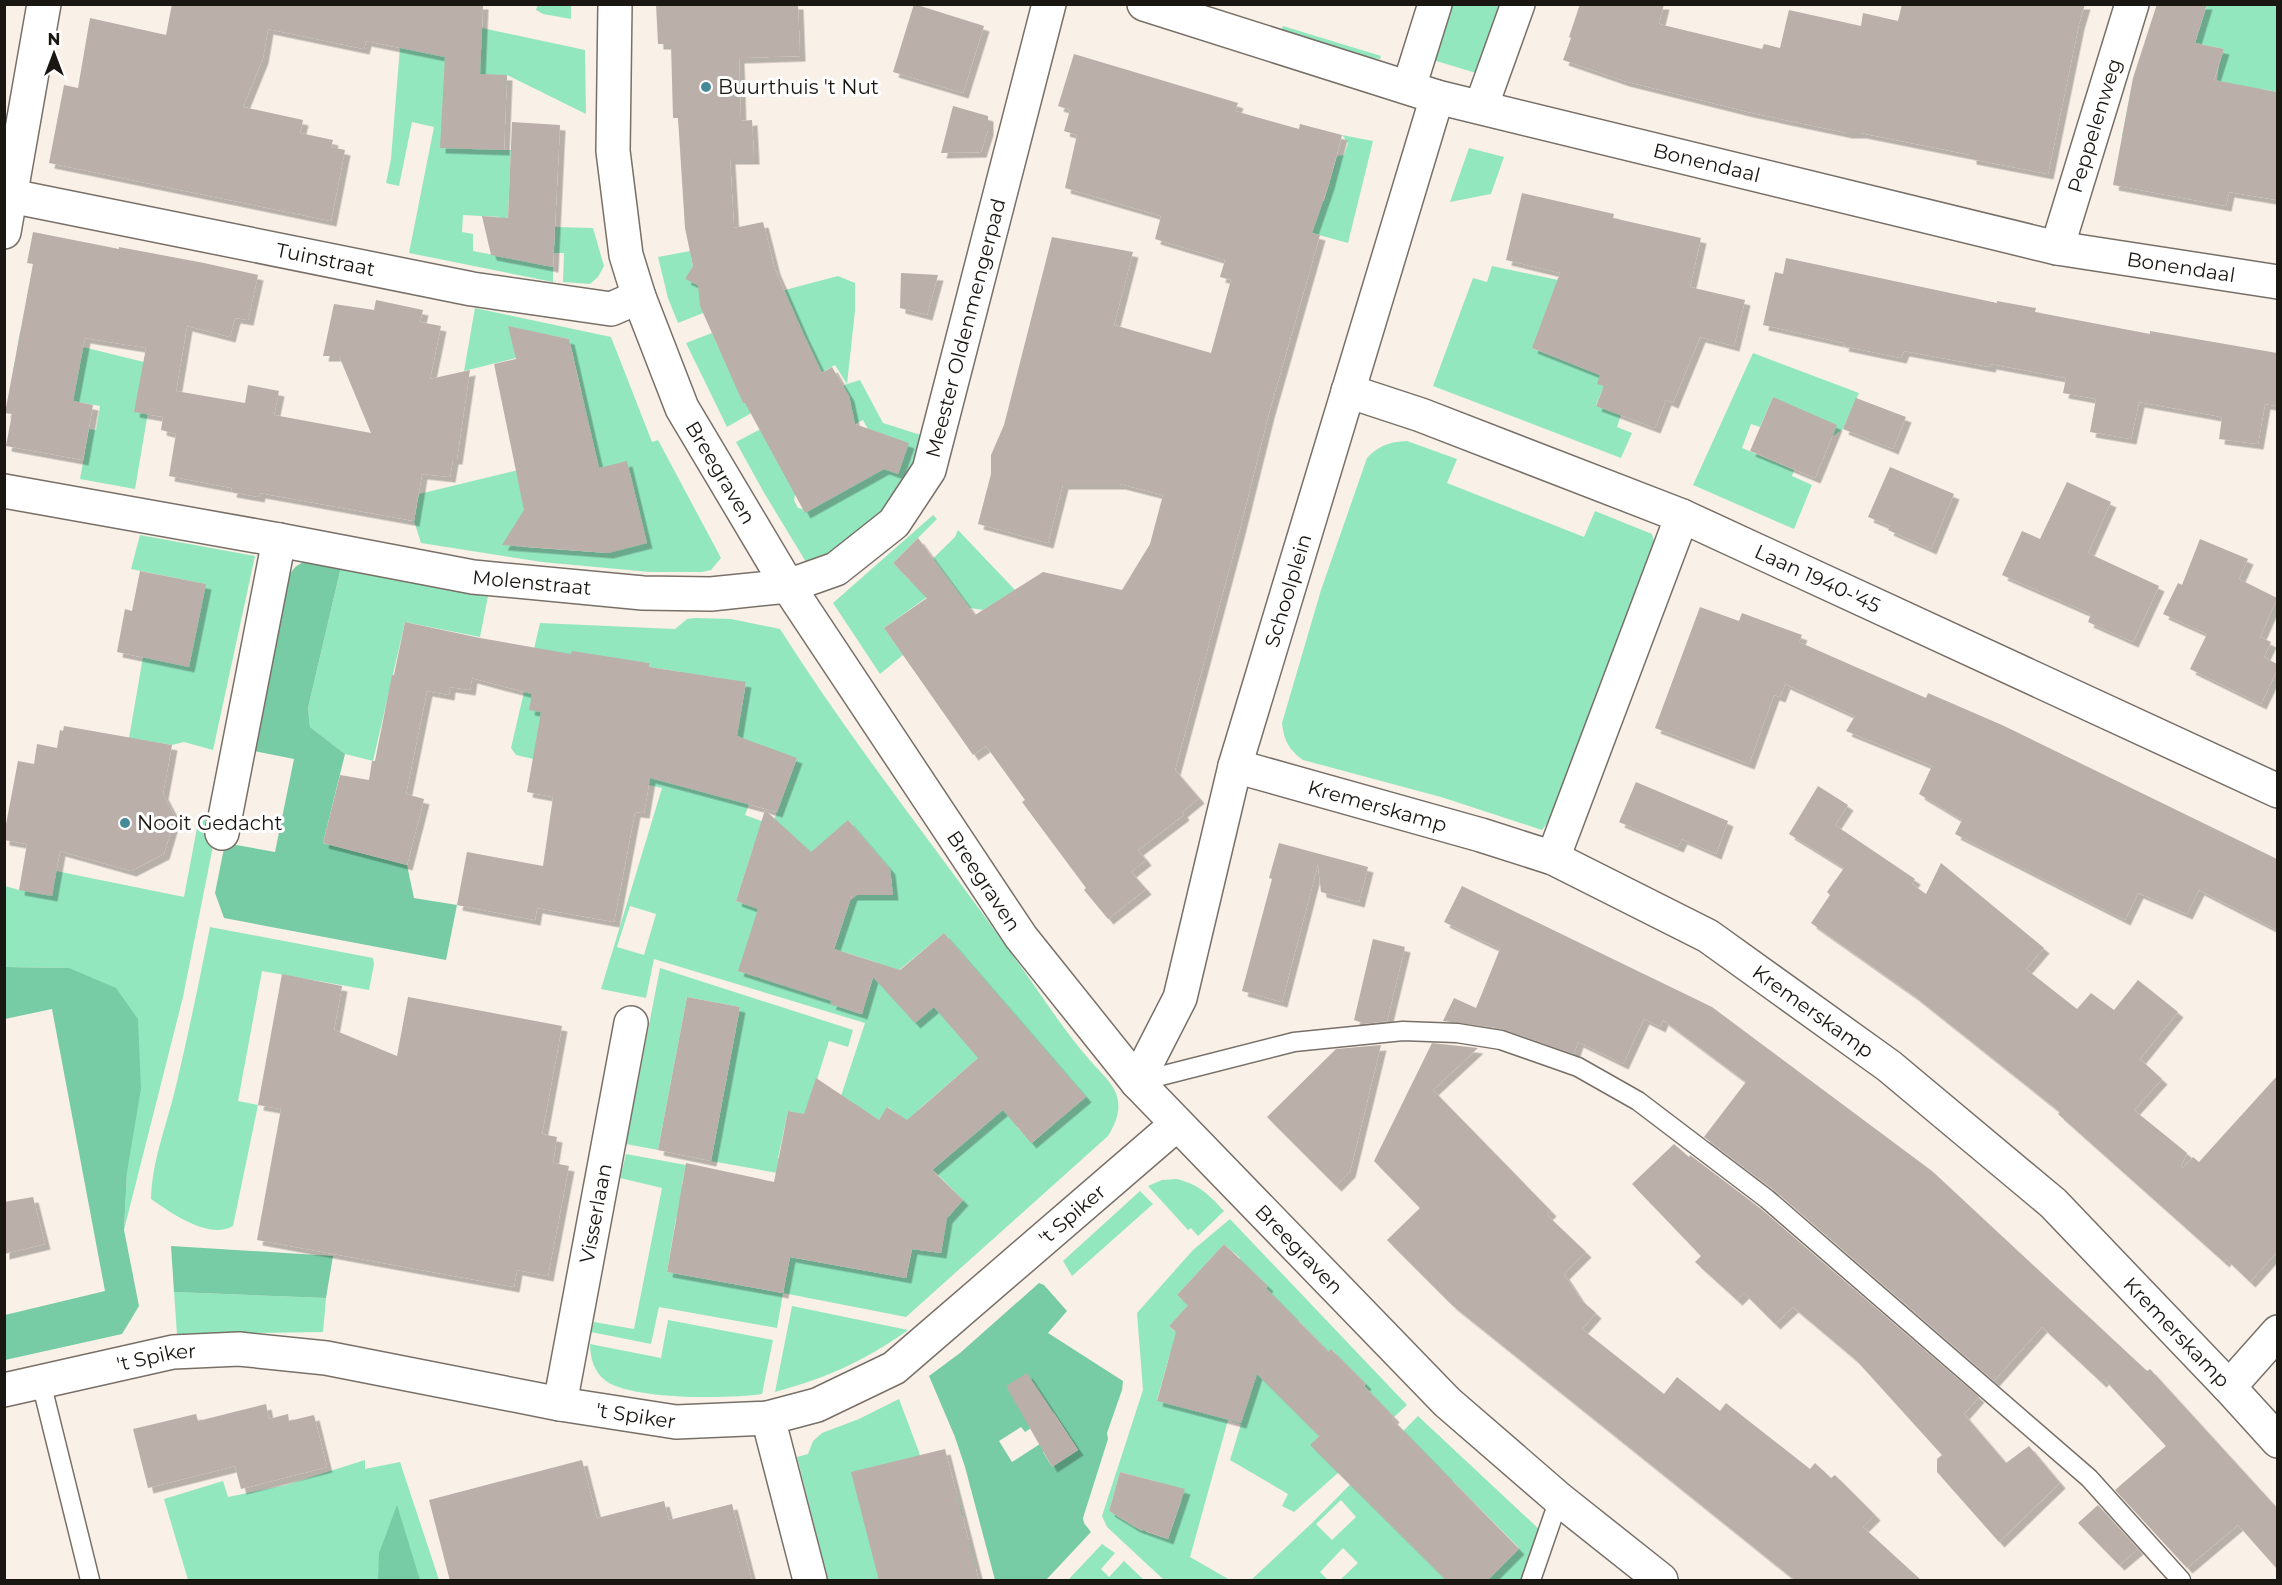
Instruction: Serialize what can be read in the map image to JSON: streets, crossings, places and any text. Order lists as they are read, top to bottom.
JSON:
{
  "streets": {
    "street": [
      "Peppelenweg",
      "Bonendaal",
      "Tuinstraat",
      "Meester Oldenmengerpad",
      "Breegraven",
      "Laan 1940-'45",
      "Molenstraat",
      "Schoolplein",
      "Kremerskamp",
      "Visserlaan",
      "'t Spiker"
    ]
  },
  "crossings": [
    ["Peppelenweg", "Bonendaal"],
    ["Bonendaal", "Schoolplein"],
    ["Tuinstraat", "Breegraven"],
    ["Meester Oldenmengerpad", "Breegraven"],
    ["Meester Oldenmengerpad", "Molenstraat"],
    ["Breegraven", "Molenstraat"],
    ["Breegraven", "Schoolplein"],
    ["Breegraven", "'t Spiker"],
    ["Laan 1940-'45", "Schoolplein"],
    ["Schoolplein", "Kremerskamp"],
    ["Visserlaan", "'t Spiker"]
  ],
  "places": ["Buurthuis 't Nut", "Nooit Gedacht"],
  "north": "top"
}
